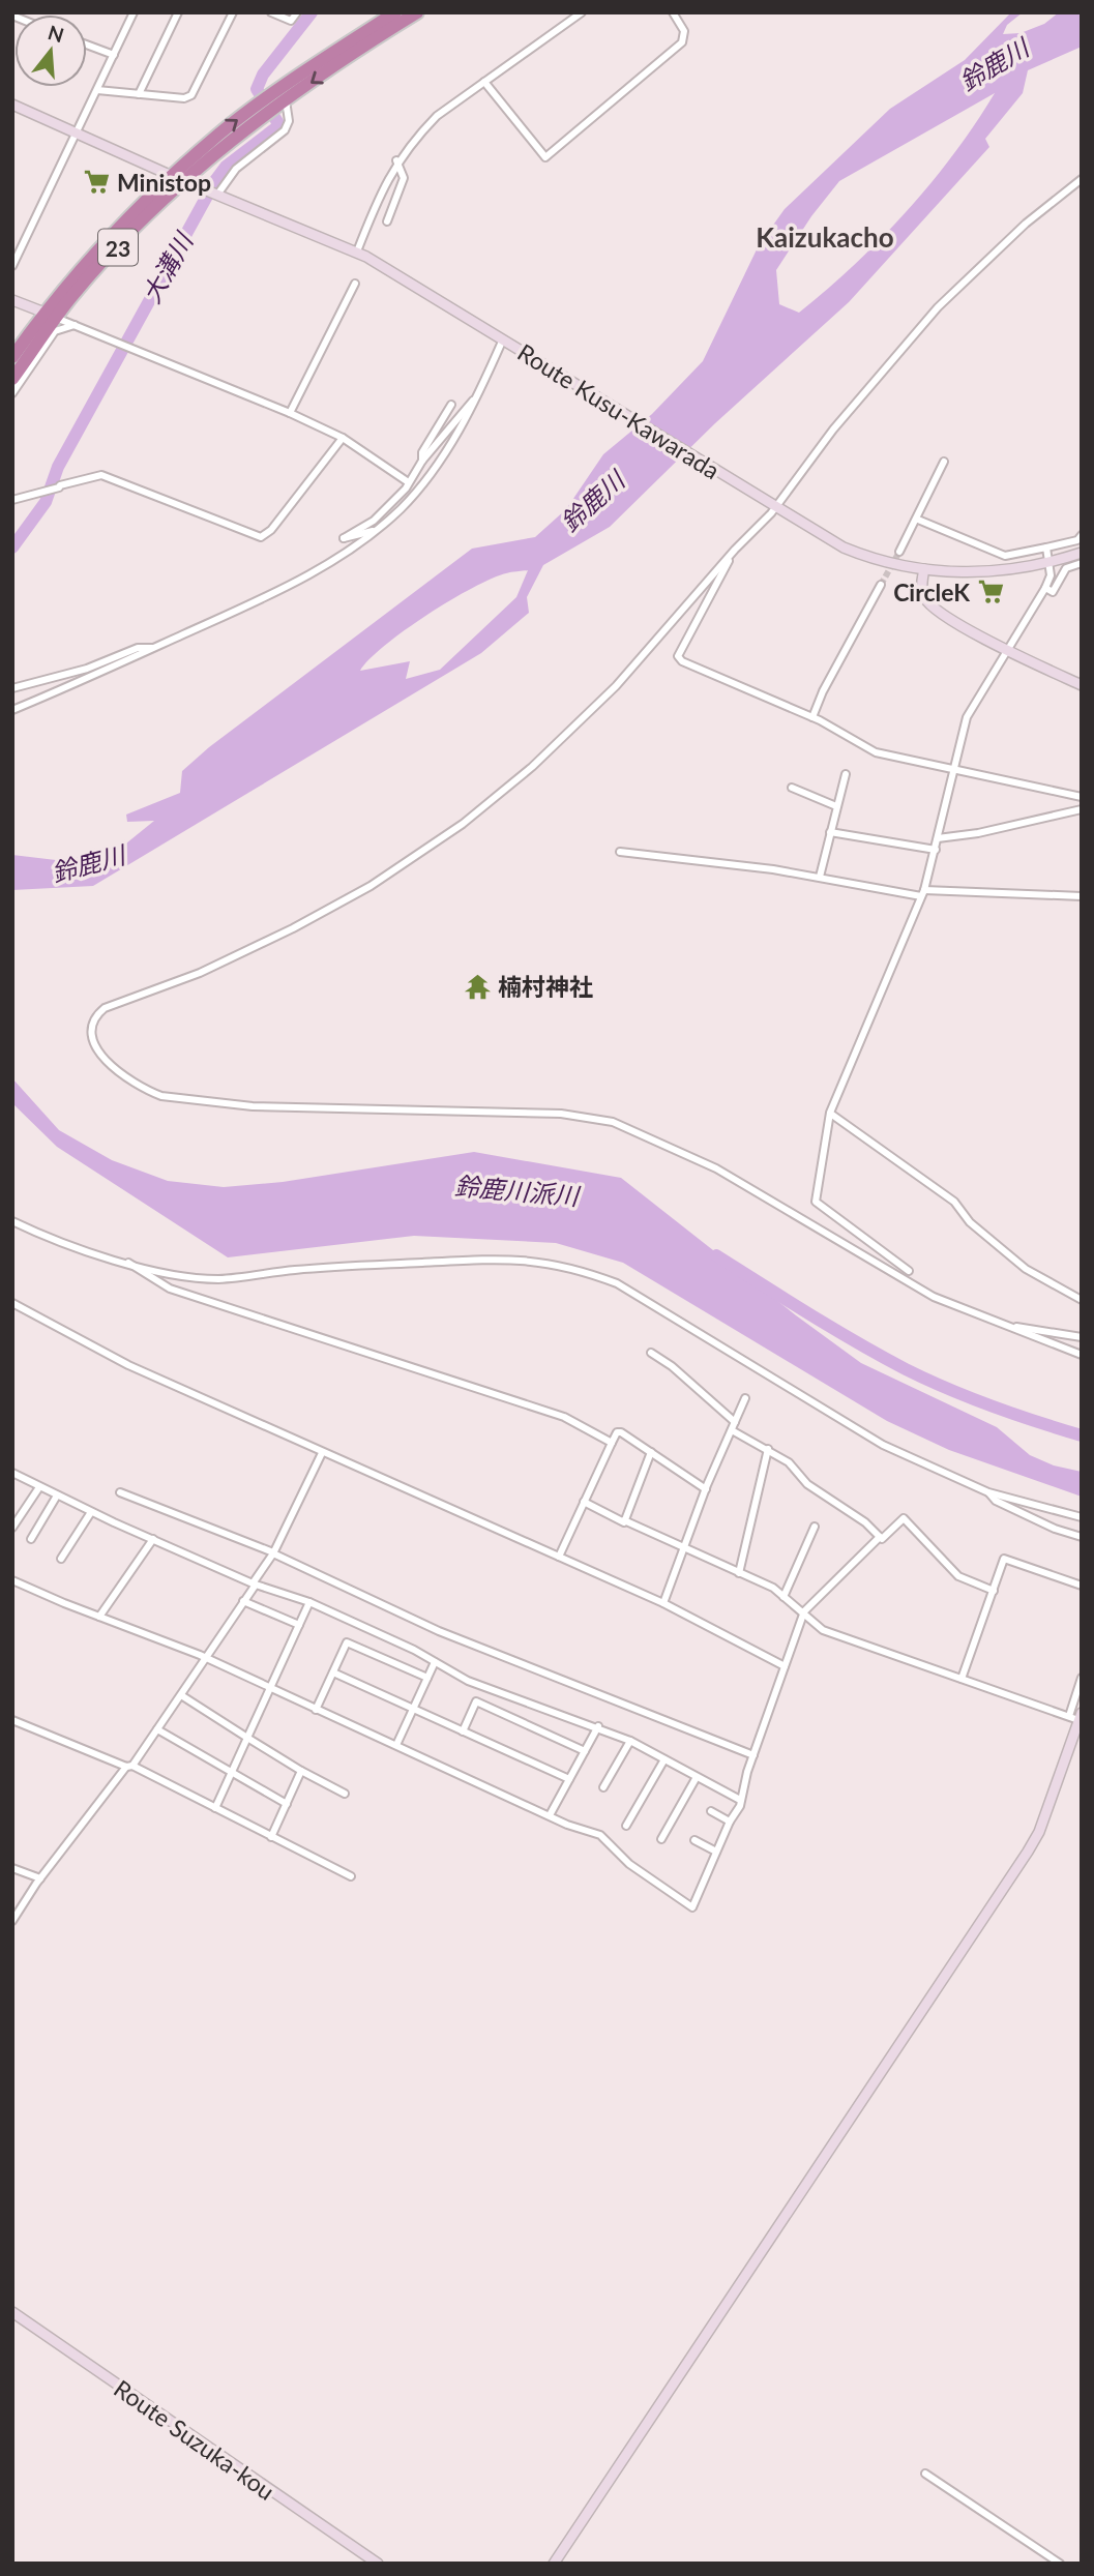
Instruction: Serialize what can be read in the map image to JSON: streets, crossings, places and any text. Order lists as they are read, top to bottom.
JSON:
{
  "streets": {
    "highway": ["23"],
    "main road": ["Route Kusu-Kawarada", "Route Suzuka-kou"]
  },
  "crossings": [
    ["23", "Route Kusu-Kawarada"]
  ],
  "districts": ["Kaizukacho"],
  "water": ["鈴鹿川", "大溝川", "鈴鹿川派川"],
  "places": {
    "supermarket": ["Ministop", "CircleK"],
    "temple": ["楠村神社"]
  },
  "north": "top"
}
